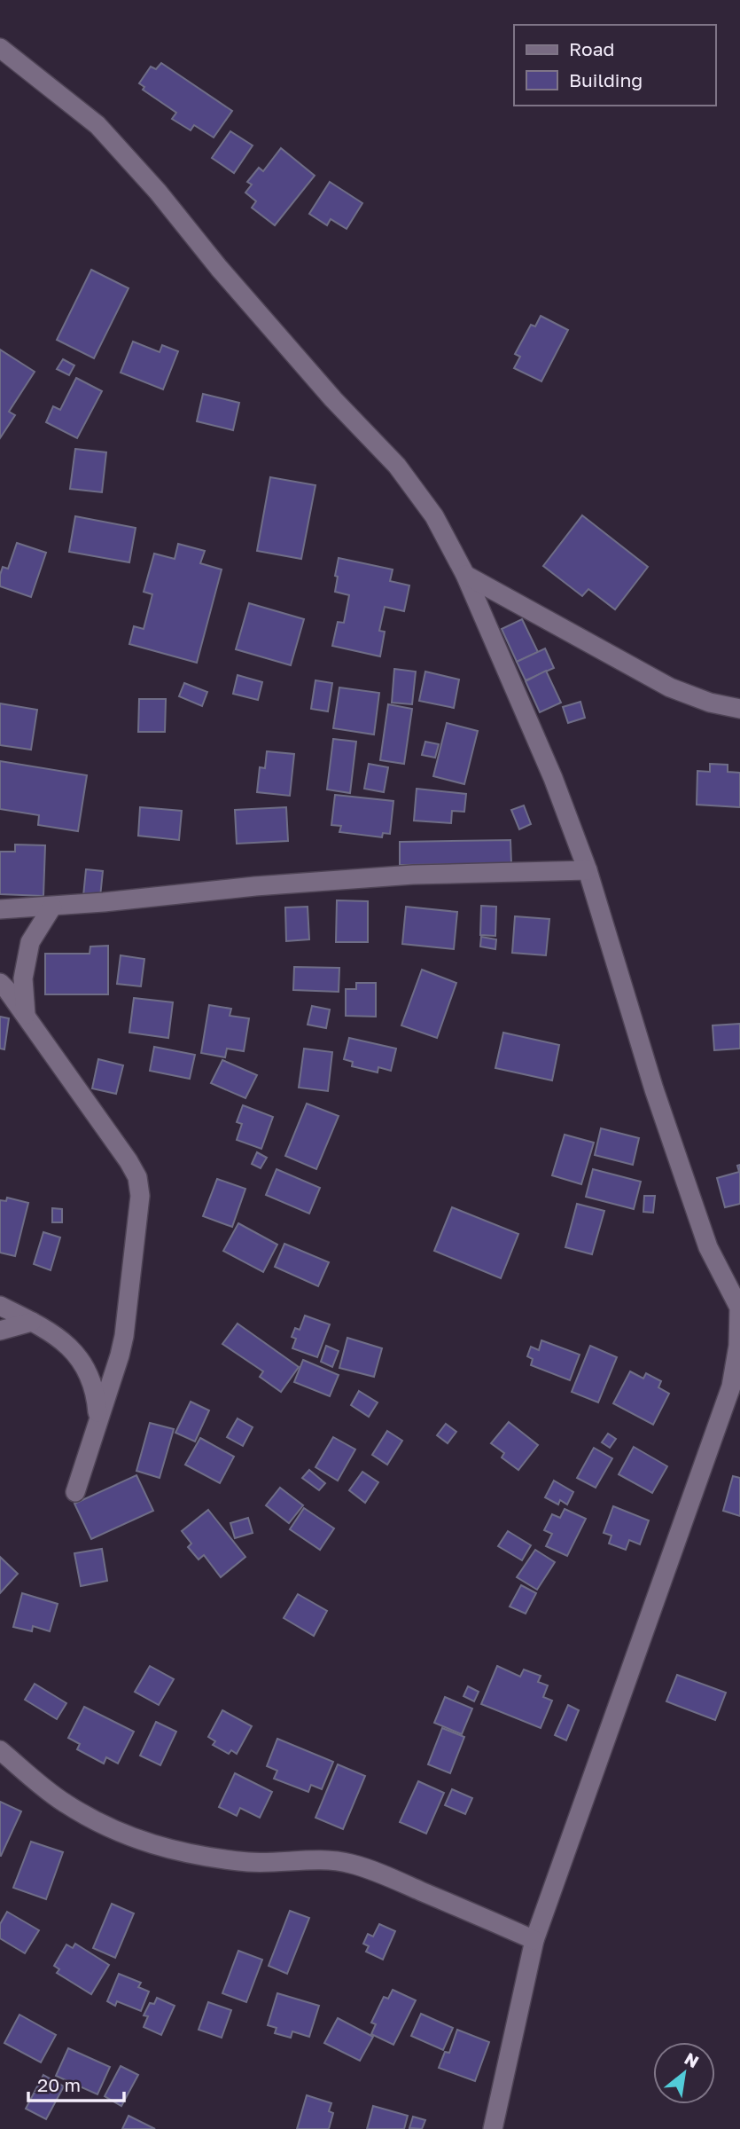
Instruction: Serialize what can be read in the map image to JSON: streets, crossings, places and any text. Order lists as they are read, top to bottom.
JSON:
{
  "legend": ["Road", "Building"],
  "scale_bar": "20 m",
  "north": "top right"
}
